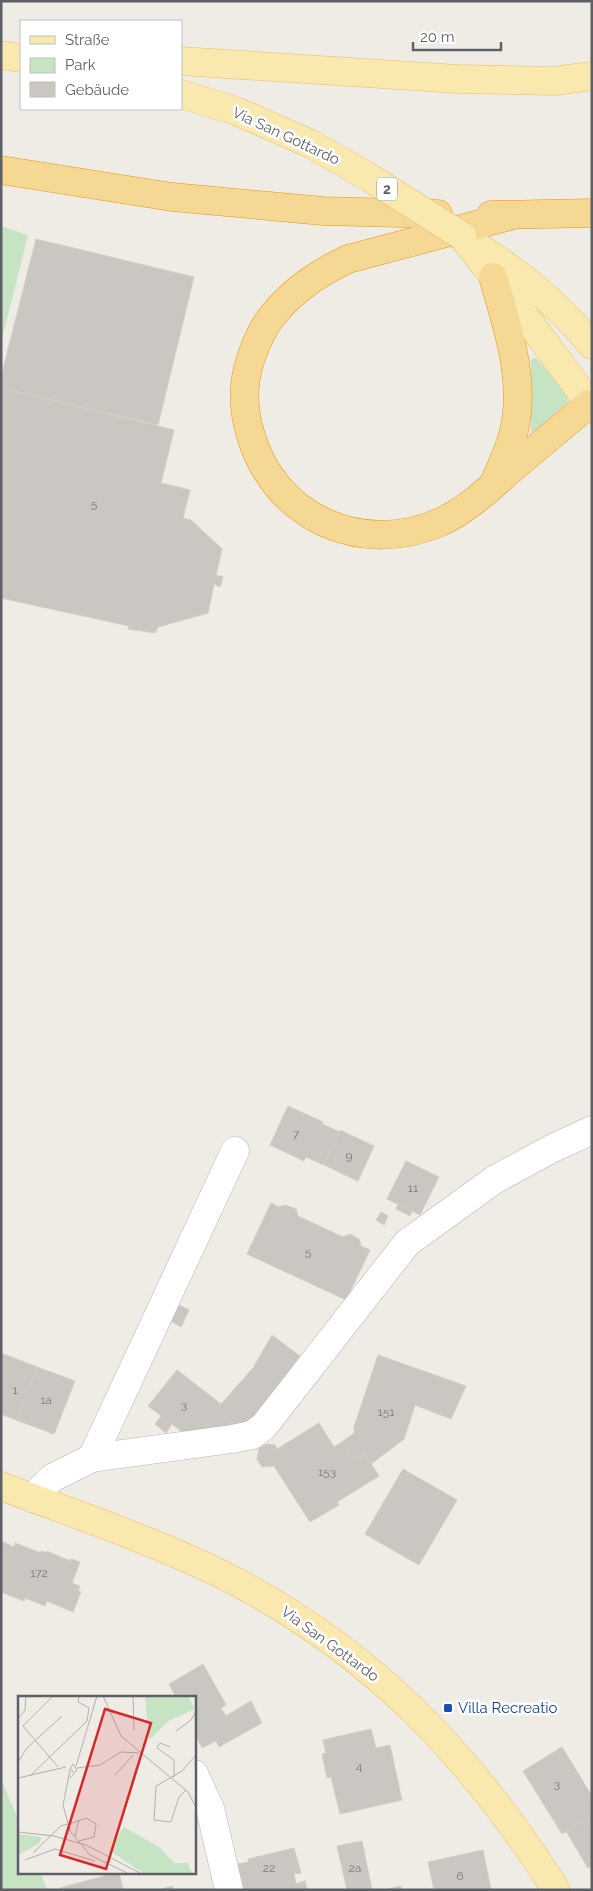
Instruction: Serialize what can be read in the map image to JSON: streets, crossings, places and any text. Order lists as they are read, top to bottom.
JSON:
{
  "streets": {
    "main road": ["Via San Gottardo", "2"]
  },
  "places": {
    "transit": ["Villa Recreatio"]
  },
  "house_numbers": [
    "5",
    "7",
    "9",
    "11",
    "5",
    "1",
    "1a",
    "3",
    "151",
    "153",
    "172",
    "4",
    "3",
    "22",
    "2a",
    "6"
  ],
  "legend": ["Straße", "Park", "Gebäude"],
  "scale_bar": "20 m"
}
